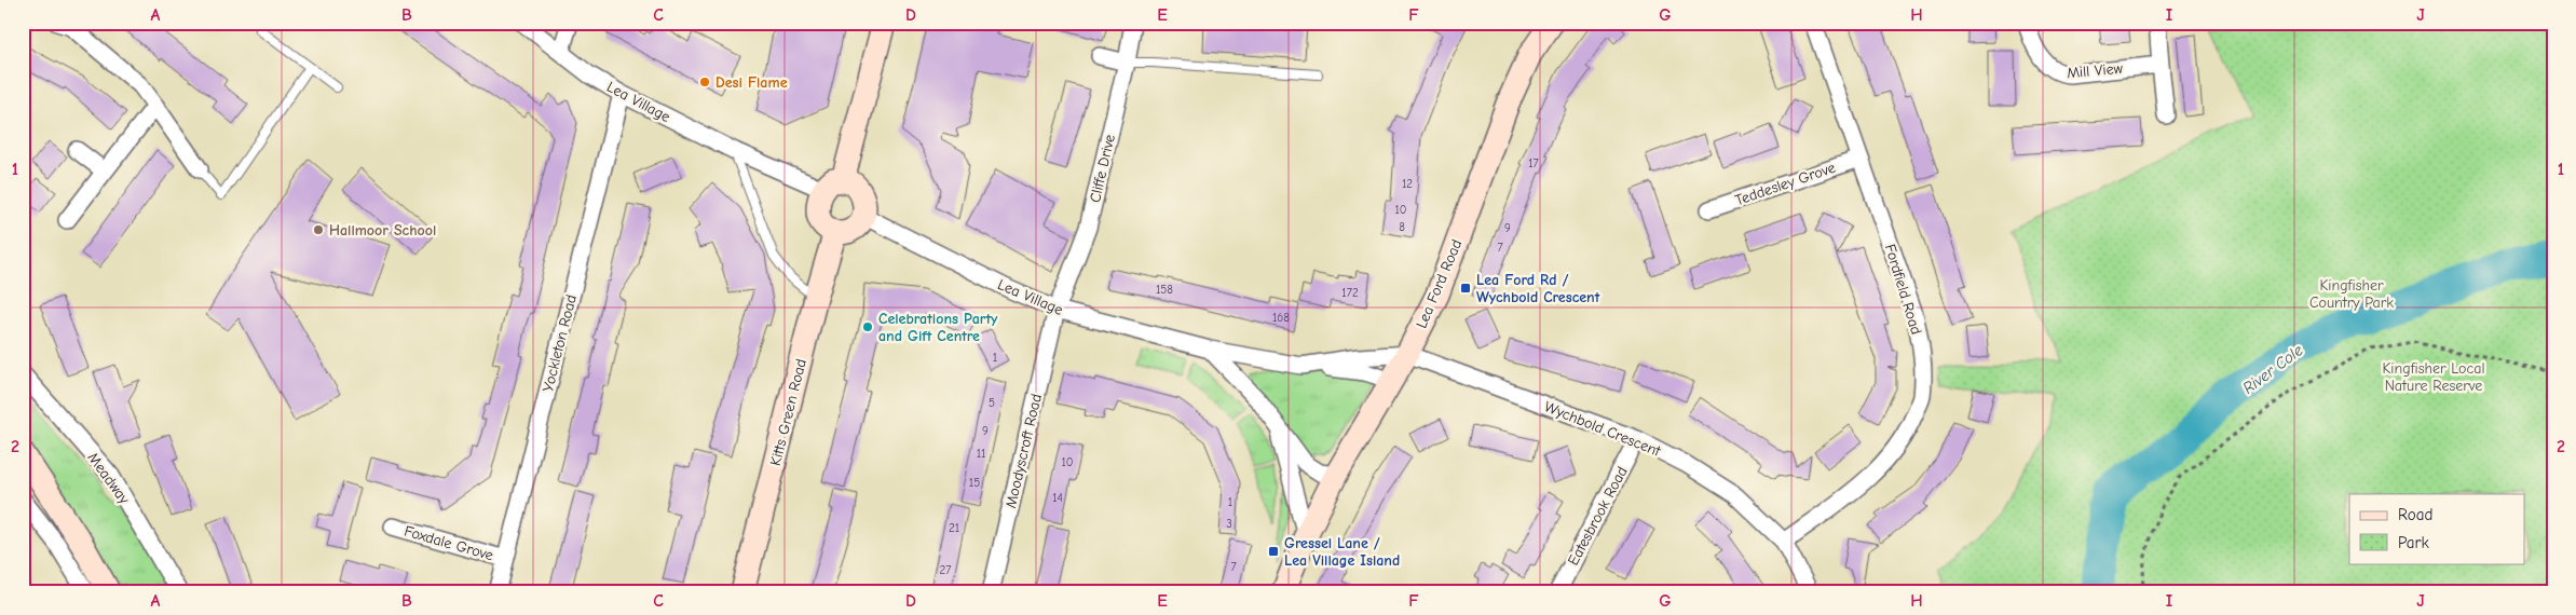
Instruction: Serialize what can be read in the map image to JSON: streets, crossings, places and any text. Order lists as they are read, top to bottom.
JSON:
{
  "streets": {
    "street": [
      "Mill View",
      "Lea Village",
      "Cliffe Drive",
      "Teddesley Grove",
      "Lea Ford Road",
      "Fordfield Road",
      "Yockleton Road",
      "Kitts Green Road",
      "Wychbold Crescent",
      "Moodyscroft Road",
      "Meadway",
      "Eatesbrook Road",
      "Foxdale Grove"
    ]
  },
  "crossings": [
    ["Lea Village", "Cliffe Drive"],
    ["Lea Village", "Lea Ford Road"],
    ["Lea Village", "Yockleton Road"],
    ["Lea Village", "Kitts Green Road"],
    ["Lea Village", "Wychbold Crescent"],
    ["Lea Village", "Moodyscroft Road"],
    ["Cliffe Drive", "Moodyscroft Road"],
    ["Teddesley Grove", "Fordfield Road"],
    ["Lea Ford Road", "Wychbold Crescent"],
    ["Fordfield Road", "Wychbold Crescent"],
    ["Yockleton Road", "Foxdale Grove"],
    ["Wychbold Crescent", "Eatesbrook Road"]
  ],
  "water": ["River Cole"],
  "parks": ["Kingfisher Country Park", "Kingfisher Local Nature Reserve"],
  "places": {
    "other": ["Desi Flame", "Hallmoor School", "Celebrations Party and Gift Centre"],
    "transit": ["Lea Ford Rd / Wychbold Crescent", "Gressel Lane / Lea Village Island"]
  },
  "house_numbers": [
    "17",
    "12",
    "10",
    "8",
    "9",
    "7",
    "158",
    "172",
    "168",
    "1",
    "5",
    "9",
    "11",
    "10",
    "15",
    "14",
    "1",
    "3",
    "21",
    "7",
    "27"
  ],
  "legend": ["Road", "Park"],
  "grid": {
    "columns": [
      "A",
      "B",
      "C",
      "D",
      "E",
      "F",
      "G",
      "H",
      "I",
      "J"
    ],
    "rows": ["1", "2"]
  }
}
